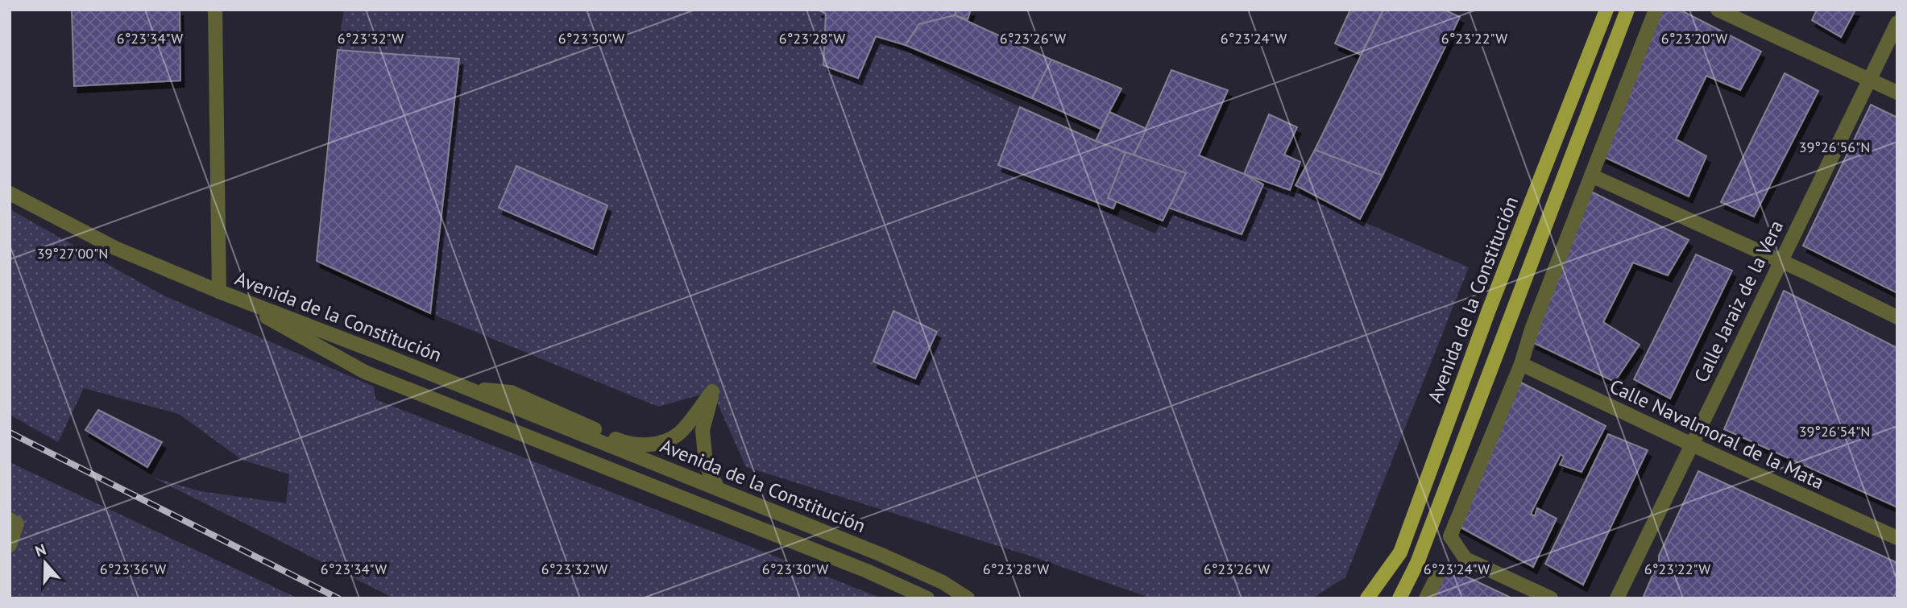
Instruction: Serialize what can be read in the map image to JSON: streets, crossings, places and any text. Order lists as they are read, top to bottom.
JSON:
{
  "streets": {
    "main road": ["Avenida de la Constitución"],
    "street": ["Calle Jaraiz de la Vera", "Calle Navalmoral de la Mata"]
  },
  "crossings": [
    ["Calle Jaraiz de la Vera", "Calle Navalmoral de la Mata"]
  ],
  "north": "top",
  "coordinates": [
    "6°23'34\"W",
    "6°23'32\"W",
    "6°23'30\"W",
    "6°23'28\"W",
    "6°23'26\"W",
    "6°23'24\"W",
    "6°23'22\"W",
    "6°23'20\"W",
    "39°26'56\"N",
    "39°27'00\"N",
    "39°26'54\"N",
    "6°23'36\"W"
  ]
}
